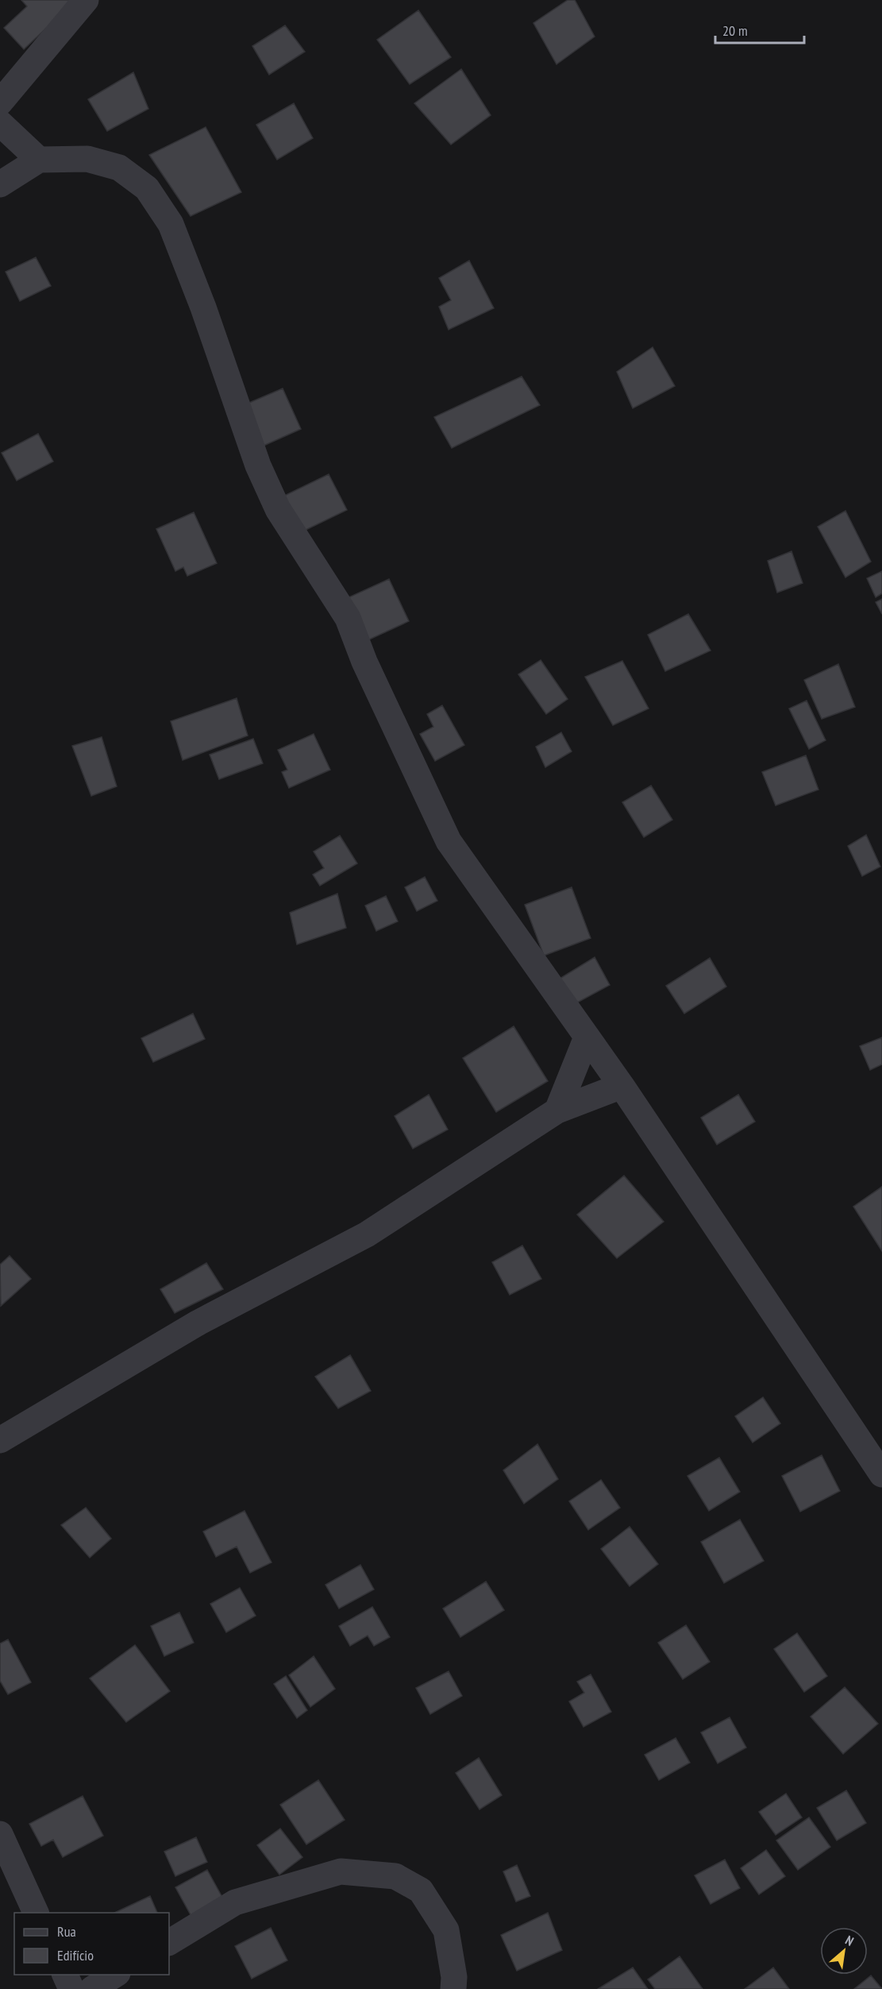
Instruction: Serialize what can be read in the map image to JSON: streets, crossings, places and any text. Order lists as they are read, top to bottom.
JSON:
{
  "legend": ["Rua", "Edifício"],
  "scale_bar": "20 m",
  "north": "top right"
}
